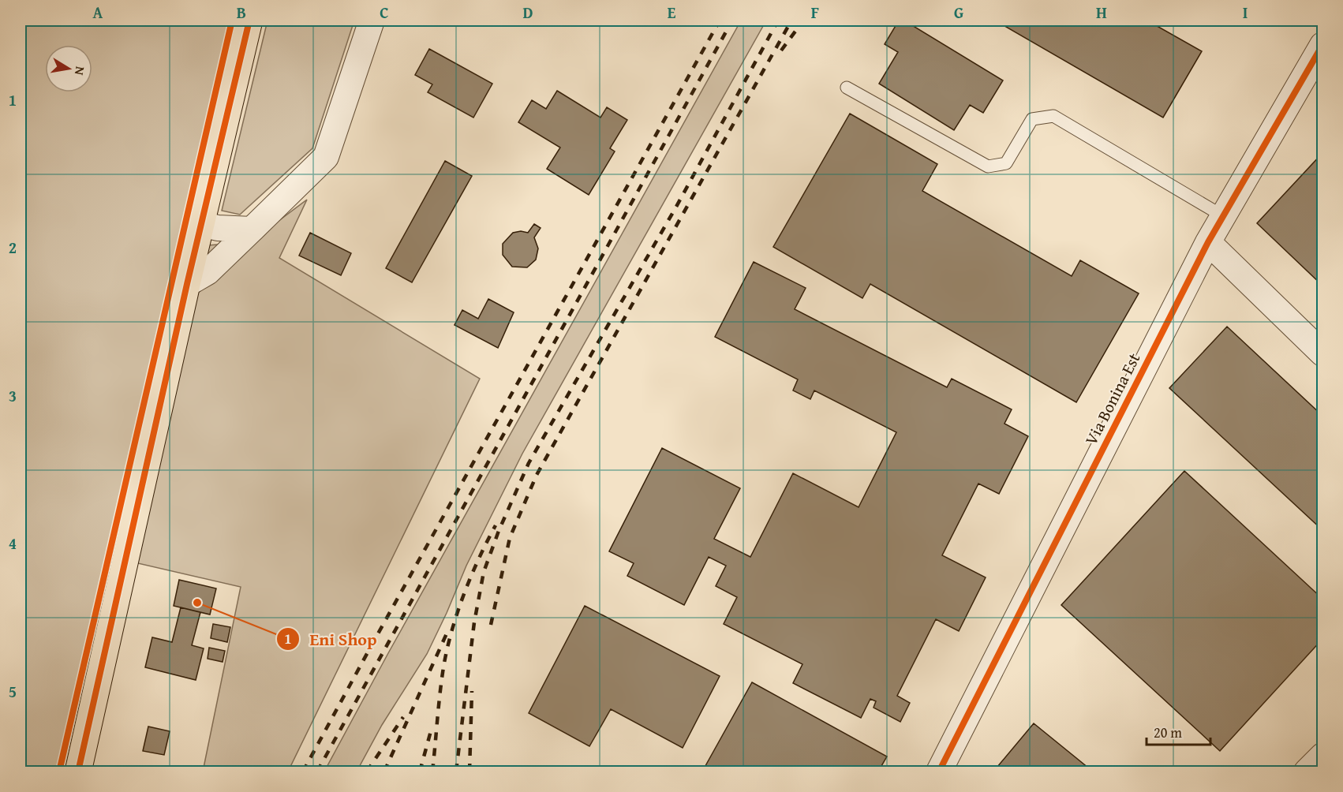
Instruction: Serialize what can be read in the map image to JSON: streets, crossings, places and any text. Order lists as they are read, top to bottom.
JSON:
{
  "streets": {
    "street": ["Via Bonina Est"]
  },
  "places": ["Eni Shop"],
  "scale_bar": "20 m",
  "north": "right",
  "grid": {
    "columns": [
      "A",
      "B",
      "C",
      "D",
      "E",
      "F",
      "G",
      "H",
      "I"
    ],
    "rows": [
      "1",
      "2",
      "3",
      "4",
      "5"
    ]
  }
}
